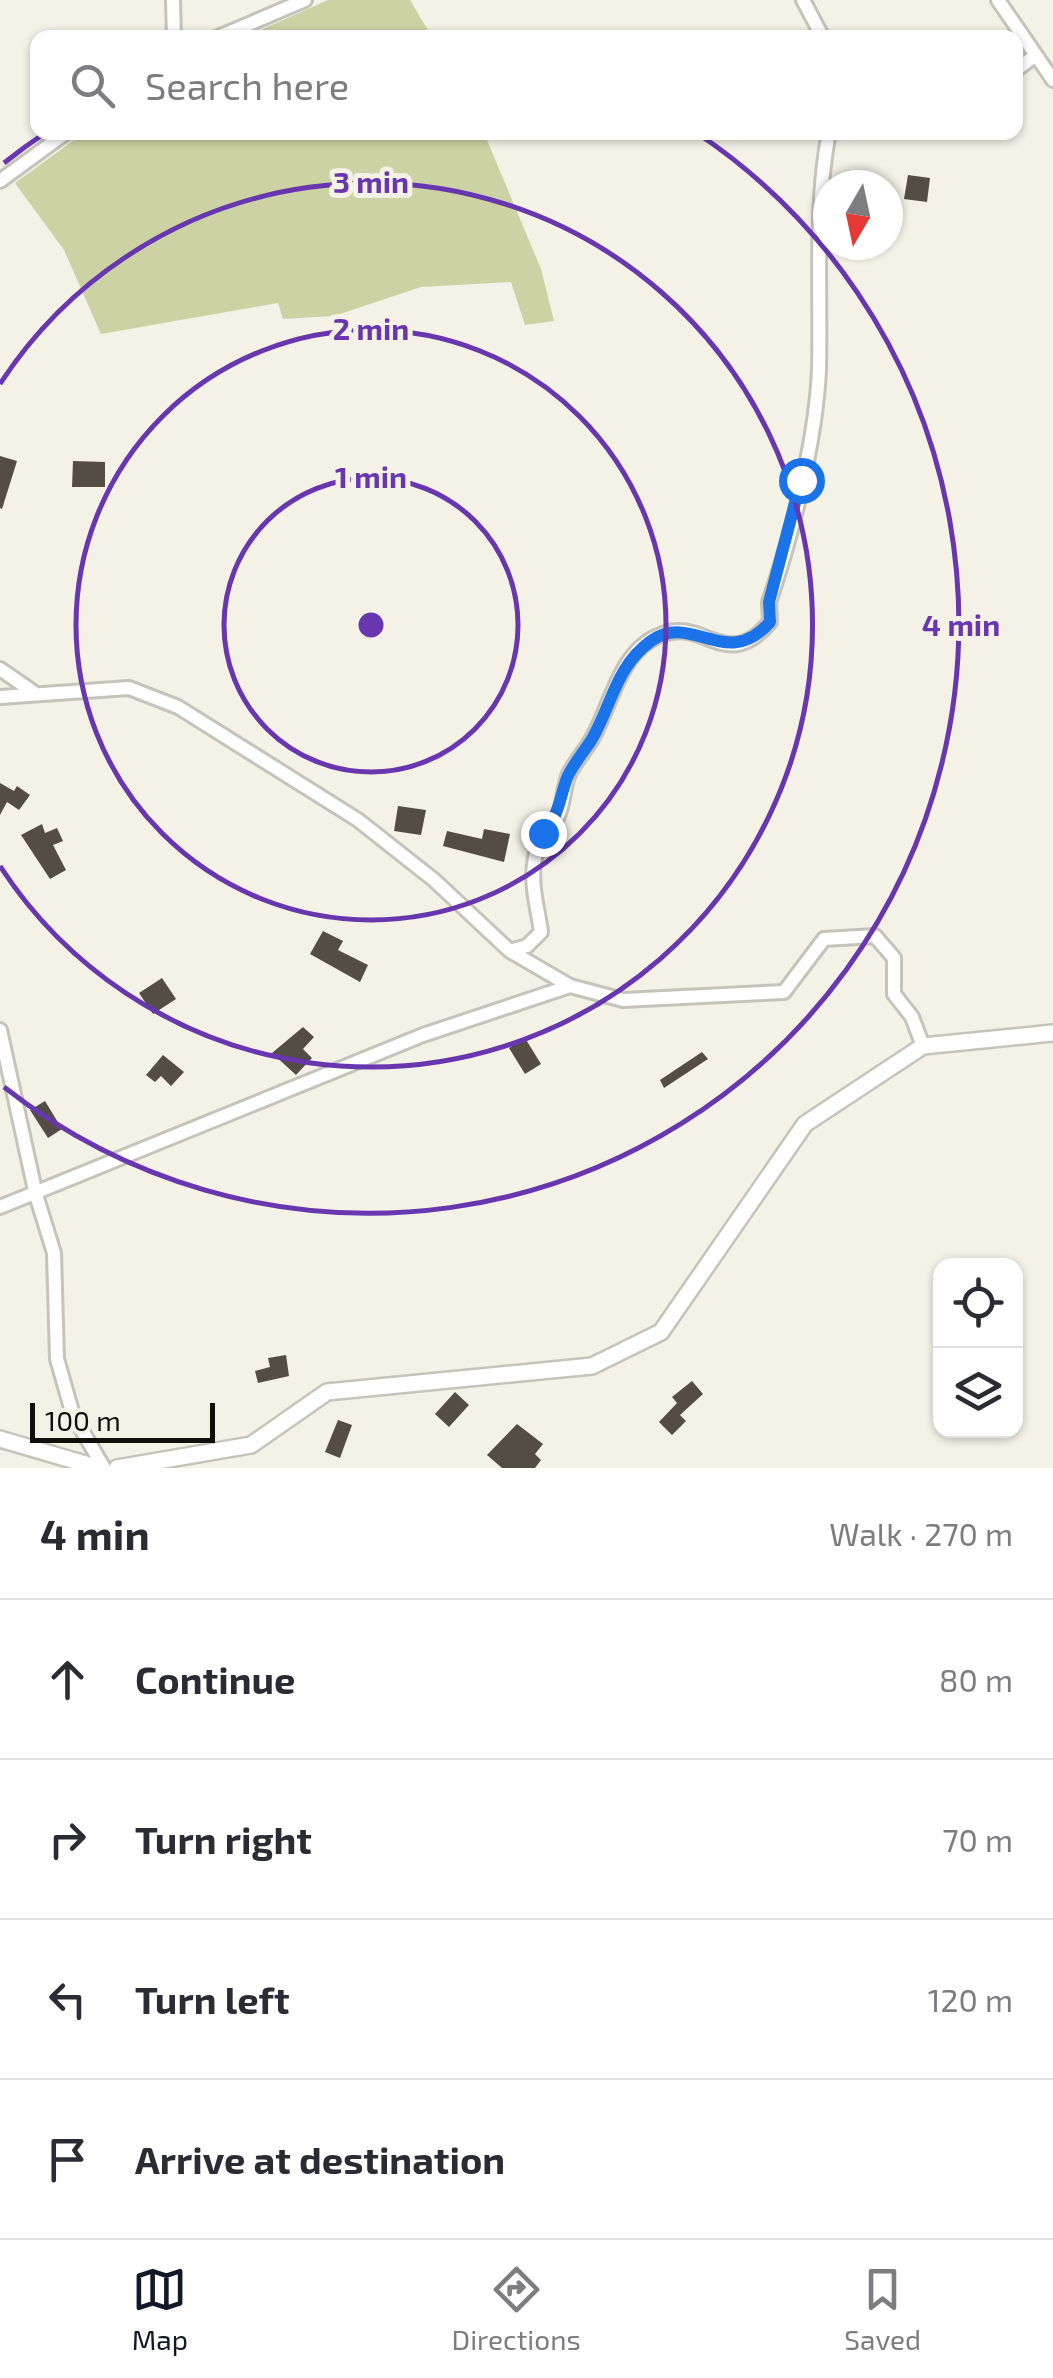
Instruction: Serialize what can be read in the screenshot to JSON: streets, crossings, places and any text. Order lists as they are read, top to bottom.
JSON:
{
  "scale_bar": "100 m",
  "north": "bottom",
  "page": {
    "search": "Search here",
    "scale": "100 m",
    "heading": ["4 min", "Walk · 270 m"],
    "list": [
      ["Continue", "80 m"],
      ["Turn right", "70 m"],
      ["Turn left", "120 m"],
      "Arrive at destination"
    ],
    "nav": ["Map", "Directions", "Saved"]
  },
  "rings": [
    "3 min",
    "2 min",
    "1 min",
    "4 min"
  ]
}
